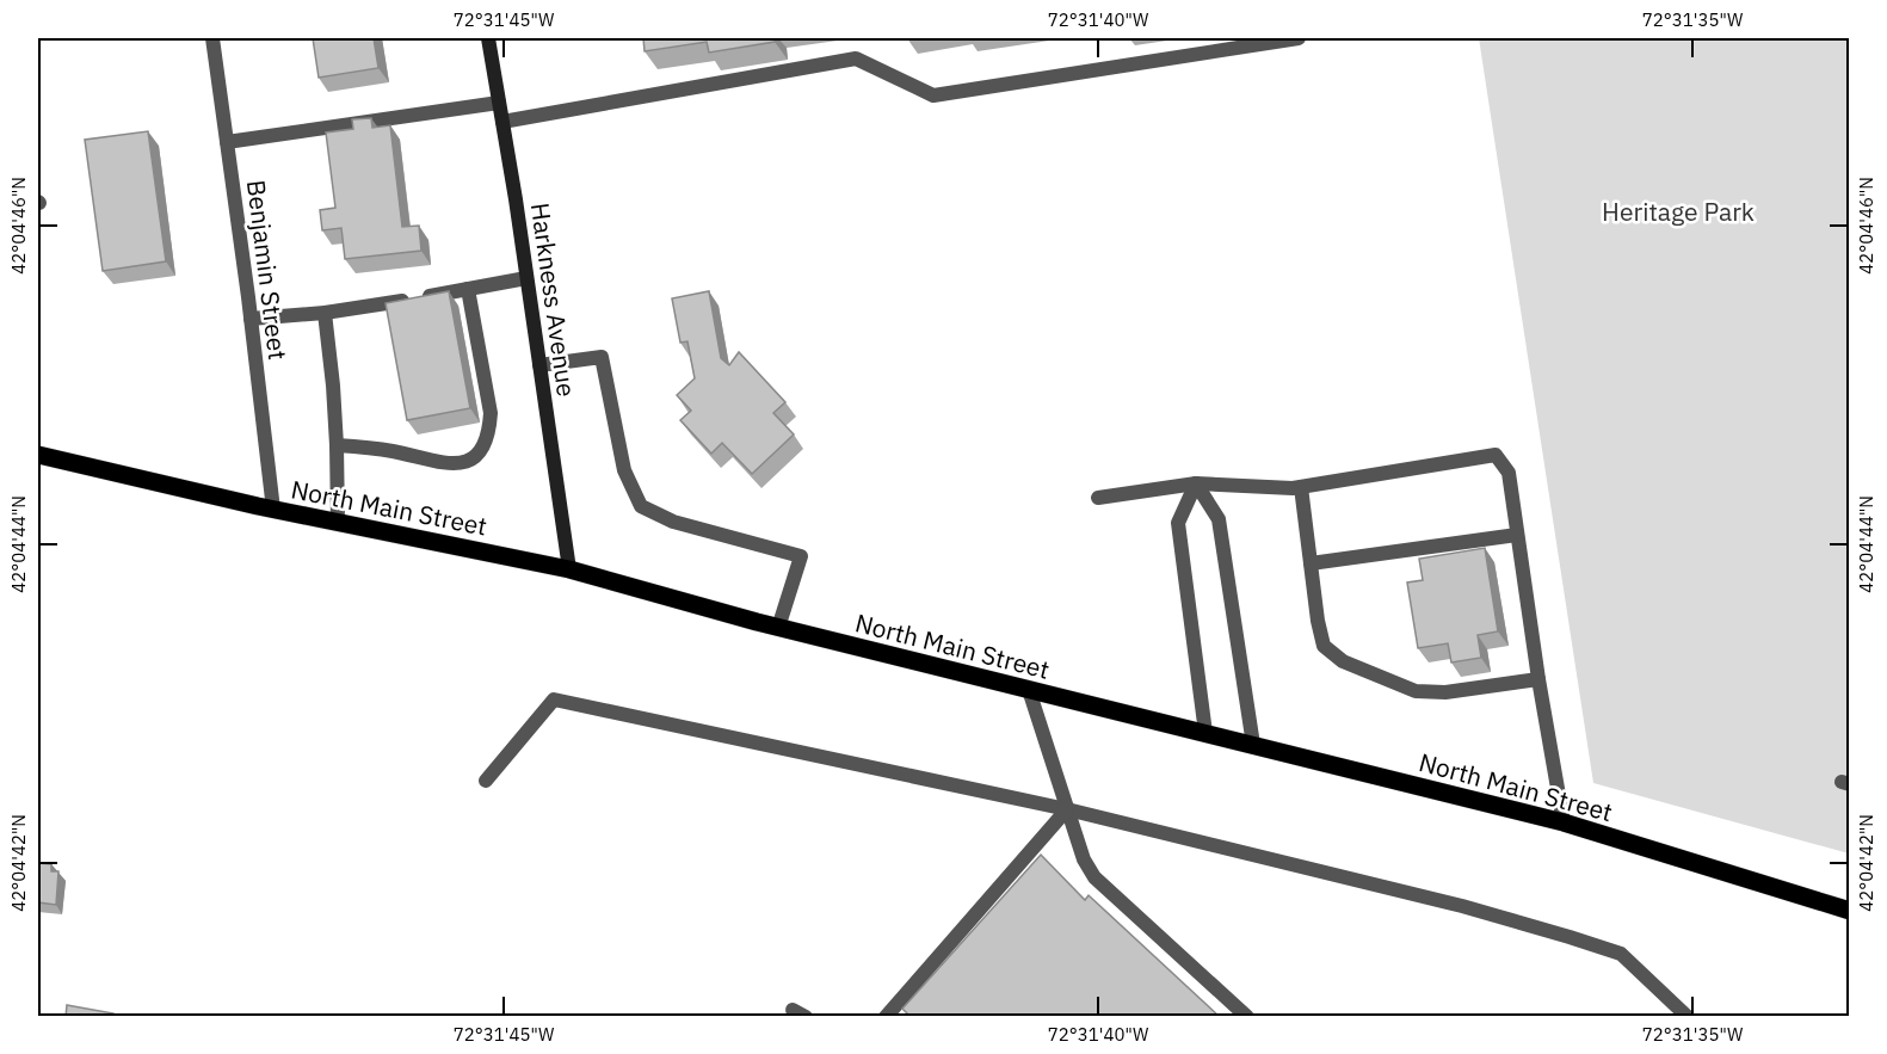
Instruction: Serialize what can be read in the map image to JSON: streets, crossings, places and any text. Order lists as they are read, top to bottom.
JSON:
{
  "streets": {
    "main road": ["Harkness Avenue", "North Main Street"],
    "street": ["Benjamin Street"]
  },
  "crossings": [
    ["Benjamin Street", "North Main Street"],
    ["Harkness Avenue", "North Main Street"]
  ],
  "parks": ["Heritage Park"],
  "coordinates": [
    "72°31'45\"W",
    "72°31'40\"W",
    "72°31'35\"W",
    "42°04'46\"N",
    "42°04'44\"N",
    "42°04'42\"N"
  ]
}
